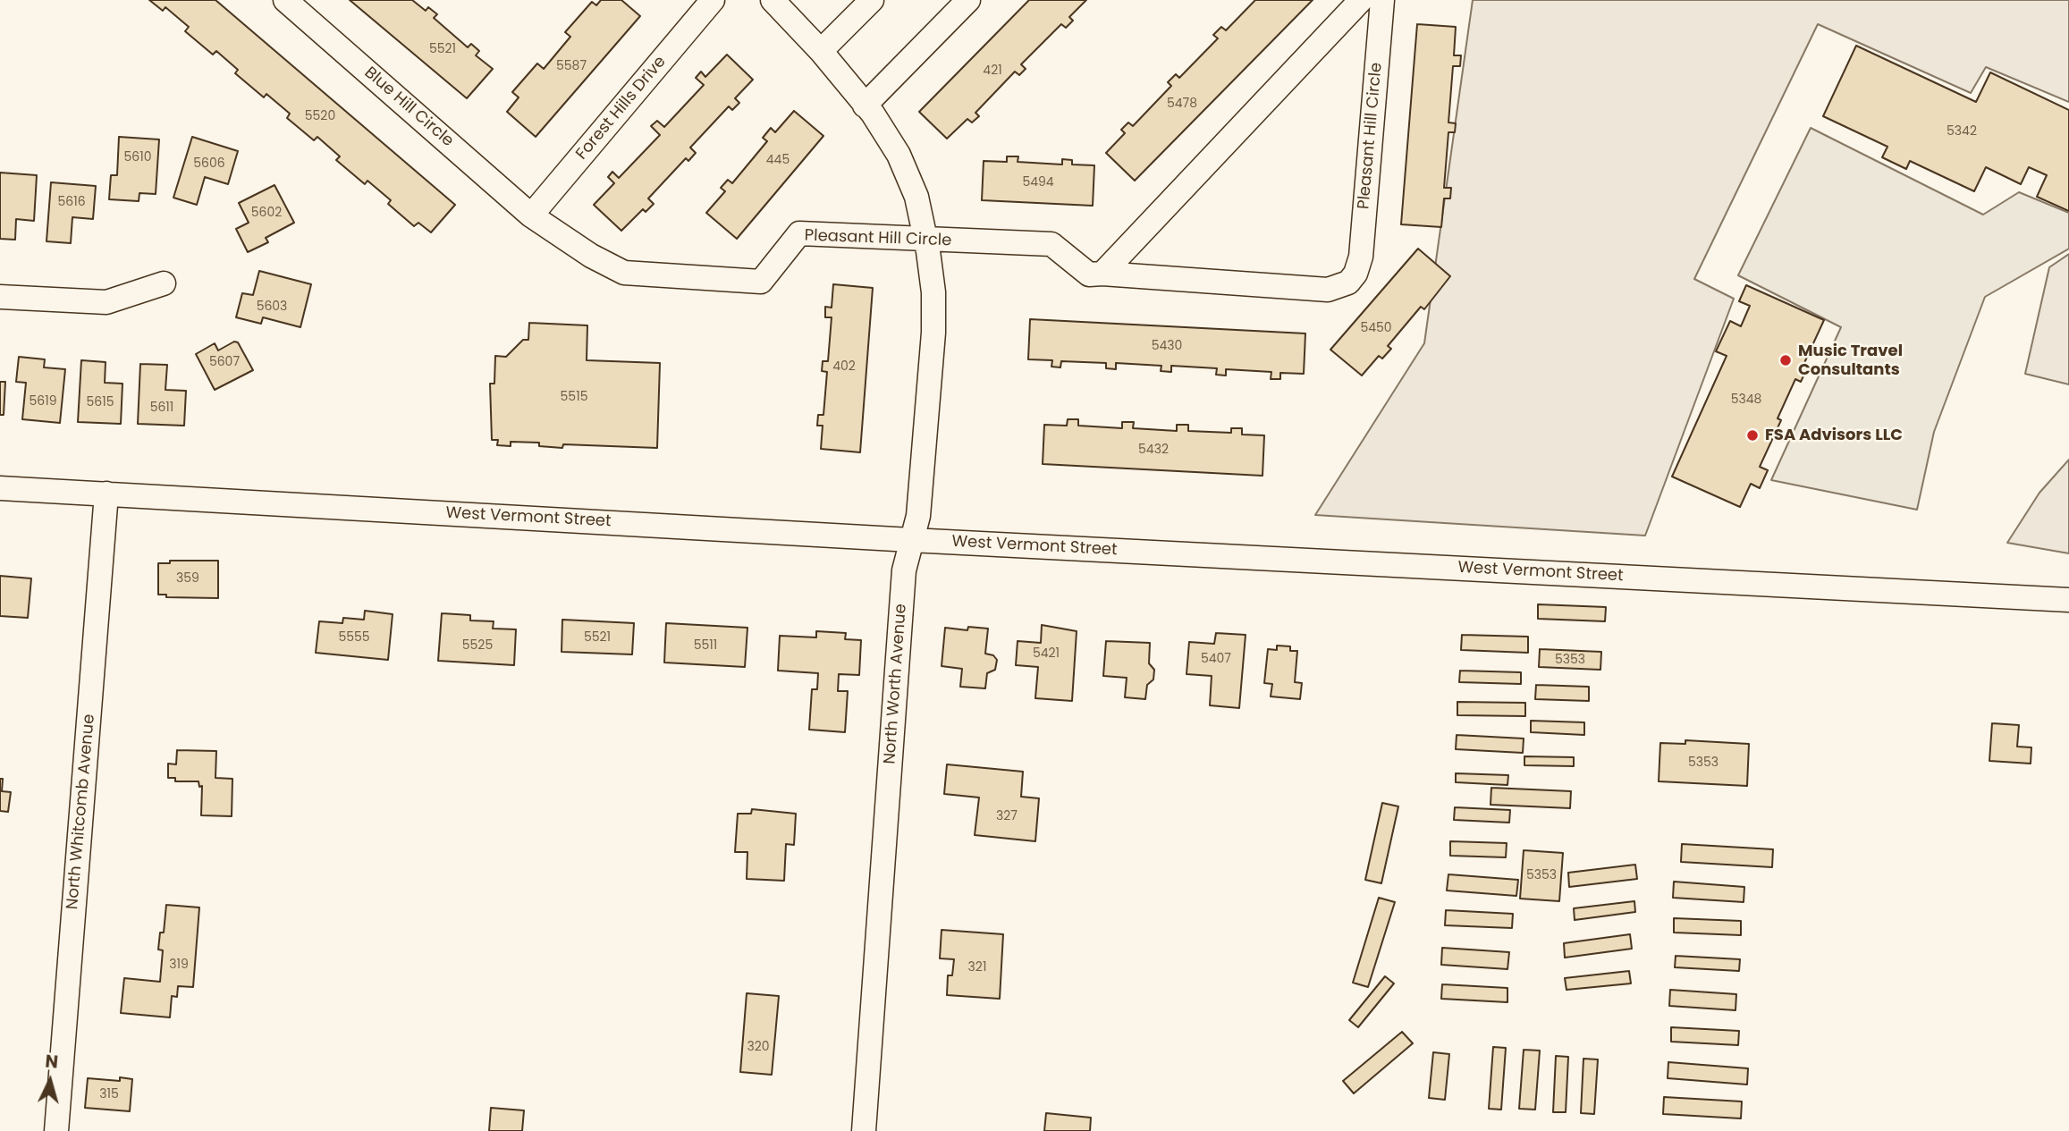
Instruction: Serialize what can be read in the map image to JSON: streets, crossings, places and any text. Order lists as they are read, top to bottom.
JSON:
{
  "streets": {
    "street": [
      "Blue Hill Circle",
      "Forest Hills Drive",
      "Pleasant Hill Circle",
      "West Vermont Street",
      "North Worth Avenue",
      "North Whitcomb Avenue"
    ]
  },
  "crossings": [
    ["Blue Hill Circle", "Forest Hills Drive"],
    ["Blue Hill Circle", "Pleasant Hill Circle"],
    ["Forest Hills Drive", "Pleasant Hill Circle"],
    ["Pleasant Hill Circle", "North Worth Avenue"],
    ["West Vermont Street", "North Worth Avenue"],
    ["West Vermont Street", "North Whitcomb Avenue"]
  ],
  "places": ["Music Travel Consultants", "FSA Advisors LLC"],
  "house_numbers": [
    "5521",
    "5587",
    "421",
    "5478",
    "5520",
    "5342",
    "5610",
    "445",
    "5606",
    "5494",
    "5616",
    "5602",
    "5603",
    "5450",
    "5430",
    "5607",
    "402",
    "5515",
    "5348",
    "5619",
    "5615",
    "5611",
    "5432",
    "359",
    "5555",
    "5521",
    "5525",
    "5511",
    "5421",
    "5407",
    "5353",
    "5353",
    "327",
    "5353",
    "319",
    "321",
    "320",
    "315"
  ],
  "north": "top"
}
